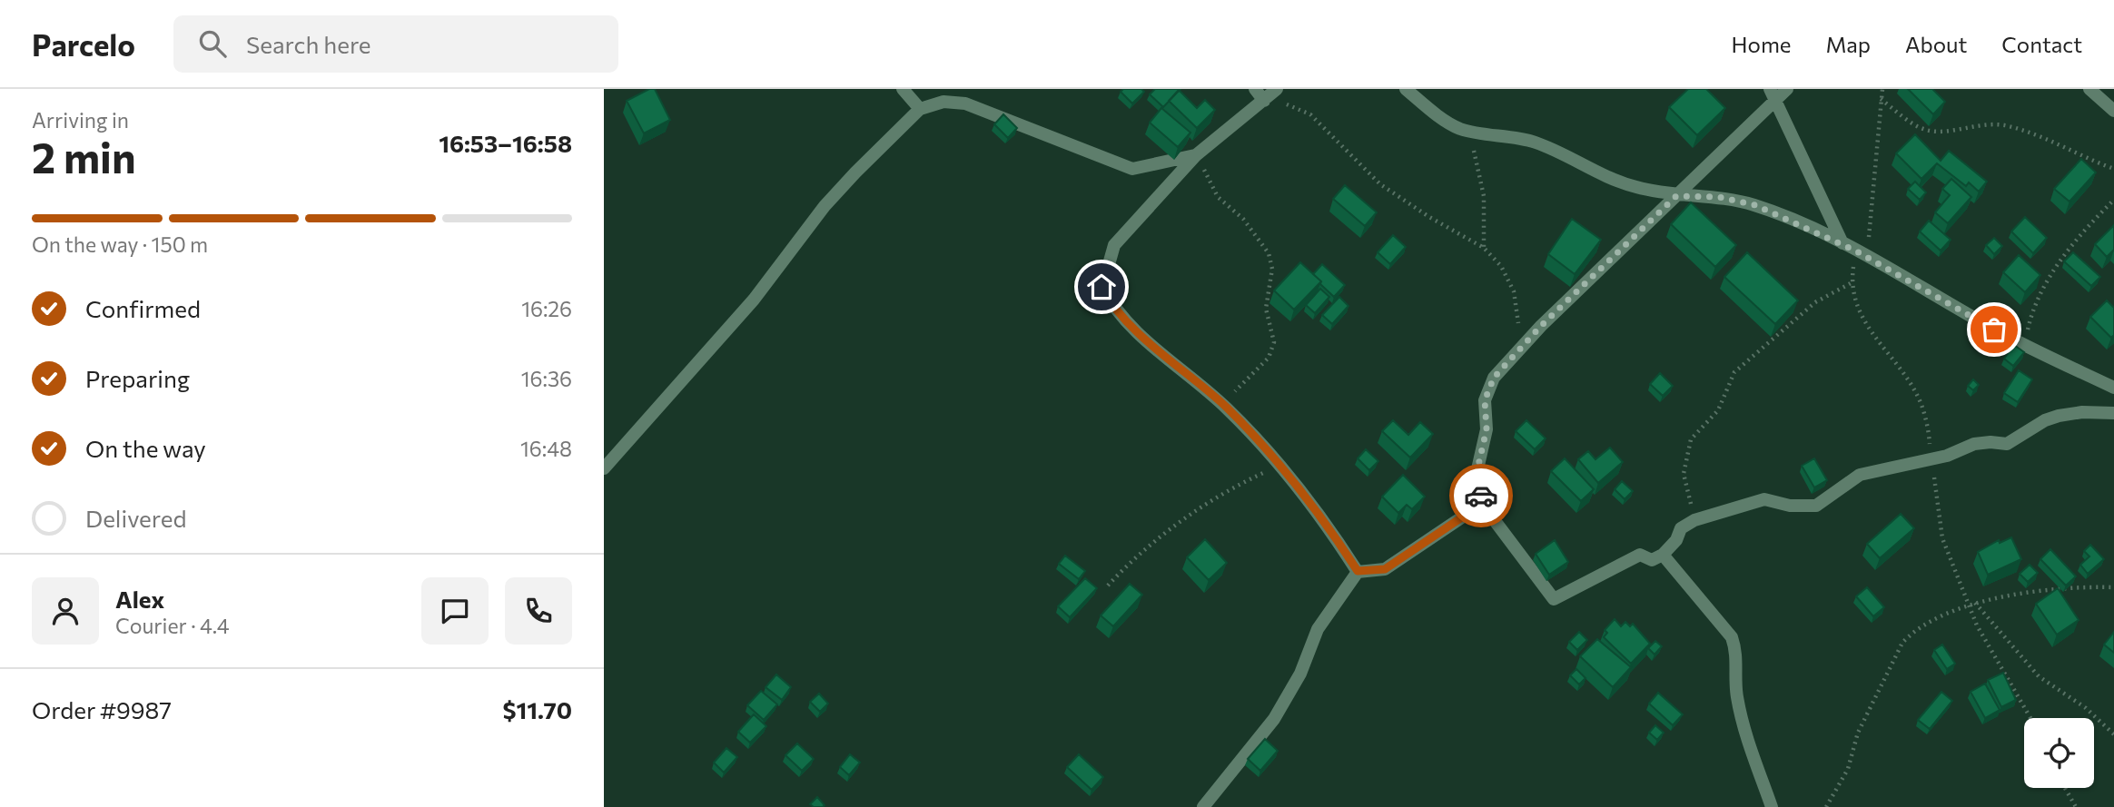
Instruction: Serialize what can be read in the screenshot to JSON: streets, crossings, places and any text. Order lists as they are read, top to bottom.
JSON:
{
  "page": {
    "header": "Parcelo",
    "search": "Search here",
    "nav": [
      "Home",
      "Map",
      "About",
      "Contact"
    ],
    "heading": ["2 min", "Arriving in", "16:53–16:58"],
    "panel": [
      "Alex",
      "Courier · 4.4",
      "Order #9987",
      "$11.70"
    ],
    "bar": "On the way · 150 m",
    "list": [
      ["Confirmed", "16:26"],
      ["Preparing", "16:36"],
      ["On the way", "16:48"],
      "Delivered"
    ]
  }
}
